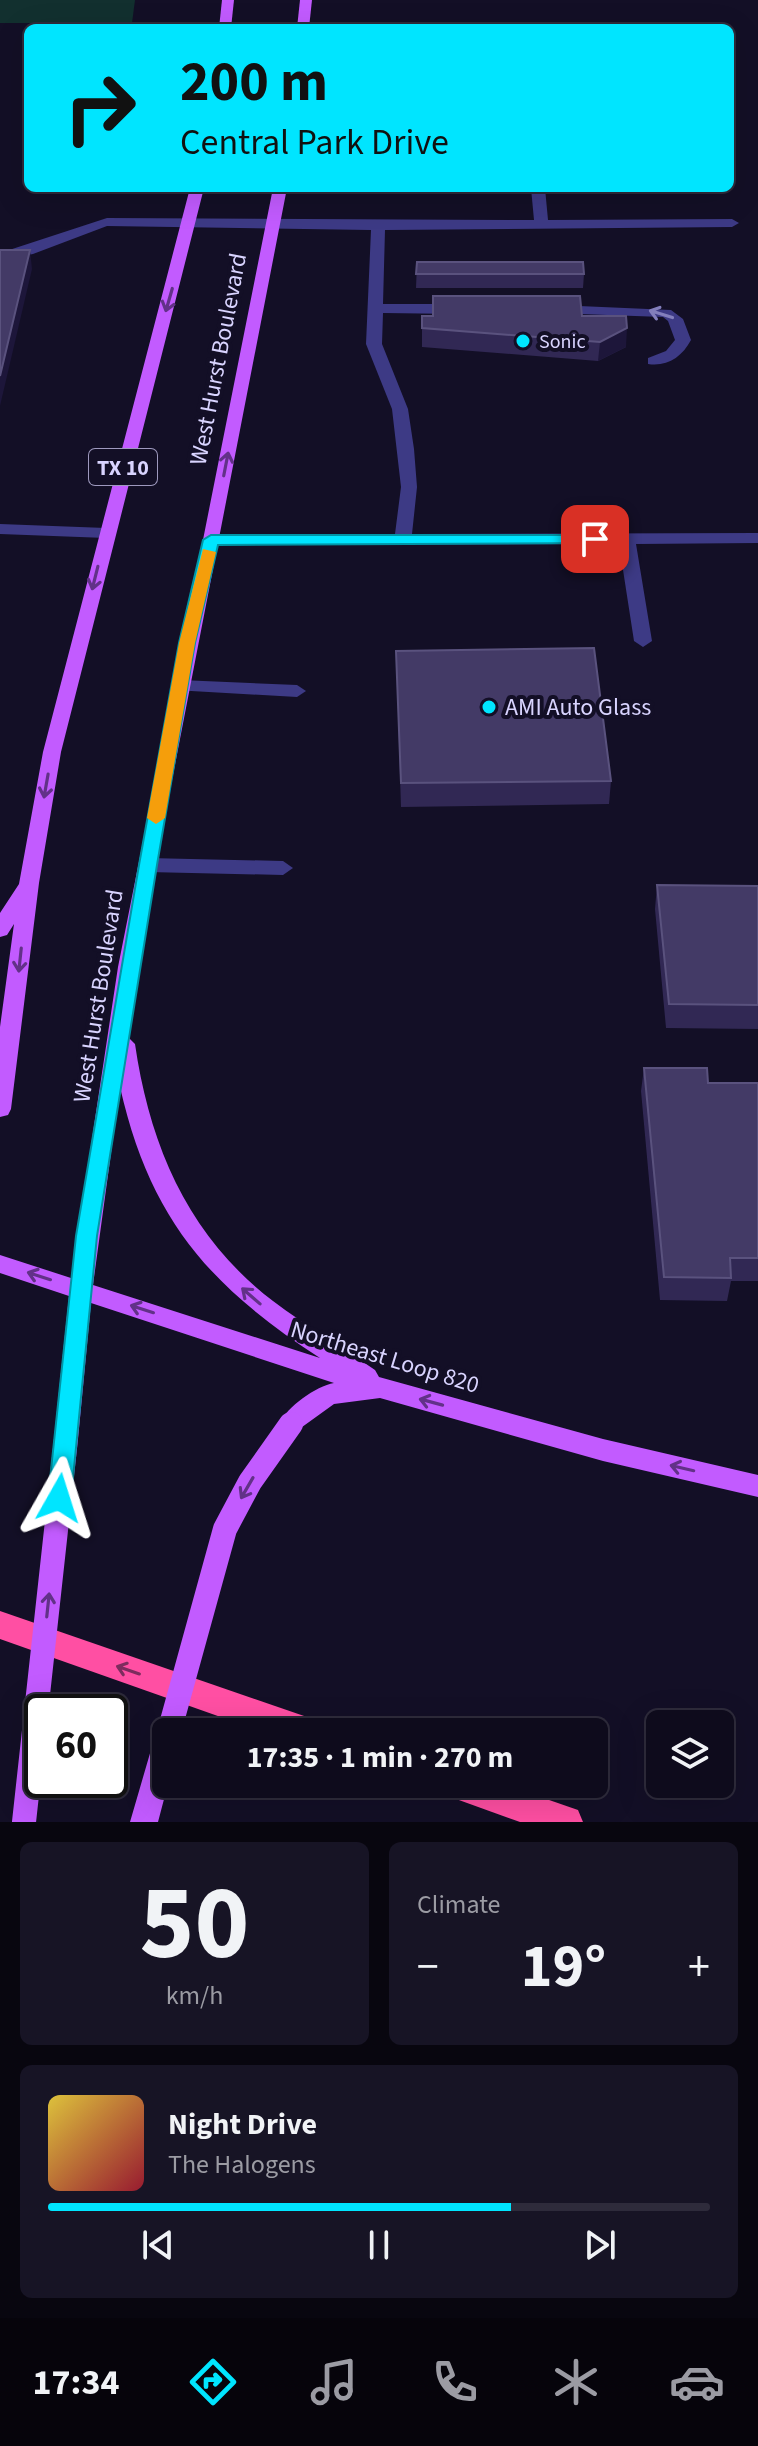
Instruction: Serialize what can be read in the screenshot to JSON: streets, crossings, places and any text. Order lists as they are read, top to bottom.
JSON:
{
  "streets": {
    "main road": ["West Hurst Boulevard", "TX 10", "Northeast Loop 820"]
  },
  "crossings": [
    ["West Hurst Boulevard", "Northeast Loop 820"]
  ],
  "one_way": ["Northeast Loop 820"],
  "places": ["Sonic", "AMI Auto Glass"],
  "page": {
    "turn": ["200 m", "Central Park Drive"],
    "limit": "60",
    "trip": "17:35 · 1 min · 270 m",
    "tile": [
      ["50", "km/h"],
      "Climate"
    ],
    "heat": ["−", "19°", "+"],
    "song": ["Night Drive", "The Halogens"],
    "tabs": "17:34"
  }
}
